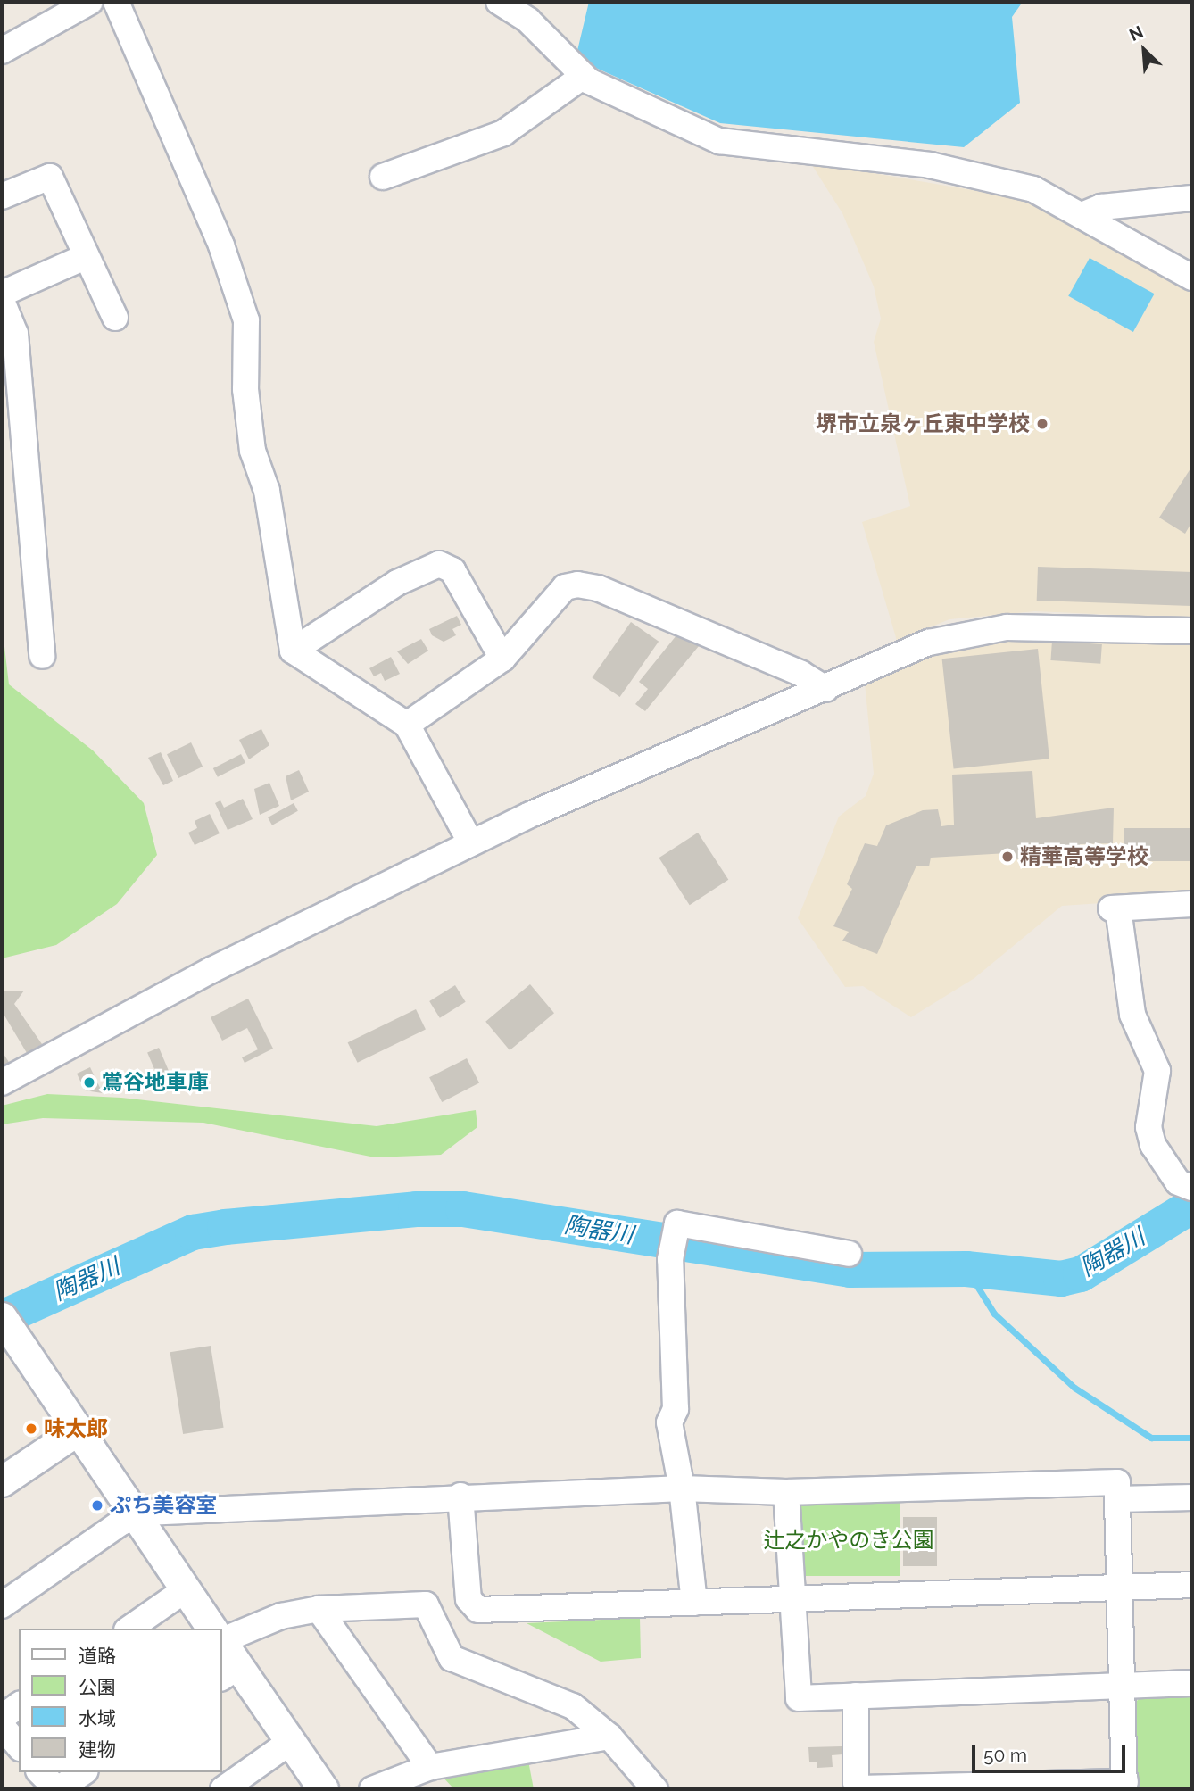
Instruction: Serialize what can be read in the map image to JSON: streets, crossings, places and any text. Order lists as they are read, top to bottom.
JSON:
{
  "water": ["陶器川"],
  "parks": ["辻之かやのき公園"],
  "places": [
    "堺市立泉ヶ丘東中学校",
    "精華高等学校",
    "鴬谷地車庫",
    "味太郎",
    "ぷち美容室"
  ],
  "legend": [
    "道路",
    "公園",
    "水域",
    "建物"
  ],
  "scale_bar": "50 m",
  "north": "top left"
}
